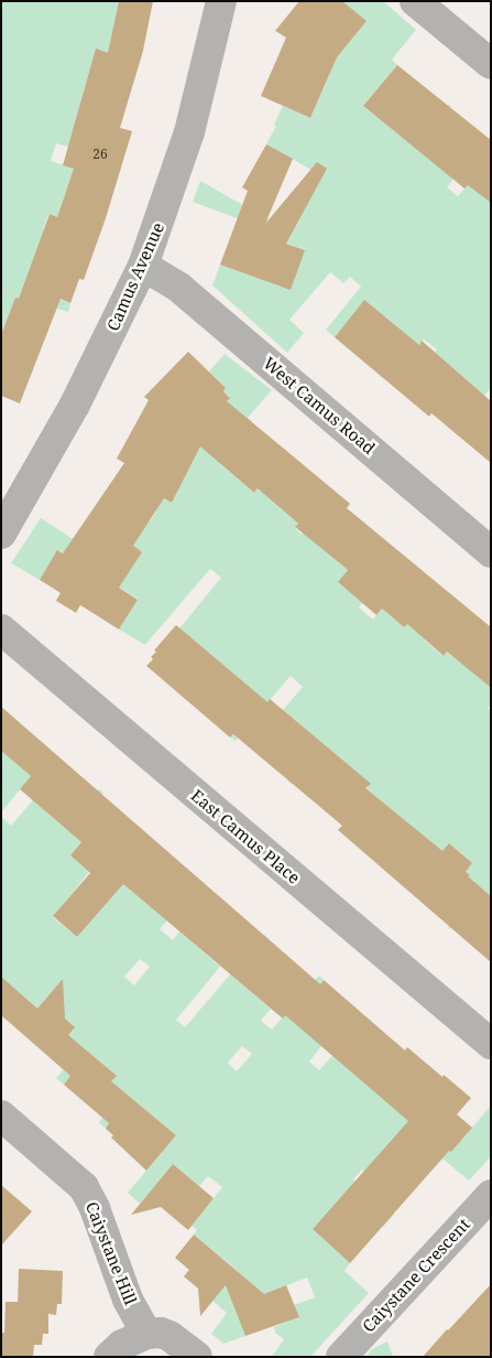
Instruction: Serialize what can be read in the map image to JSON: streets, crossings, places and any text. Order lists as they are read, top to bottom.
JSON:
{
  "streets": {
    "street": [
      "Camus Avenue",
      "West Camus Road",
      "East Camus Place",
      "Caiystane Hill",
      "Caiystane Crescent"
    ]
  },
  "crossings": [
    ["Camus Avenue", "West Camus Road"]
  ],
  "house_numbers": ["26"]
}
